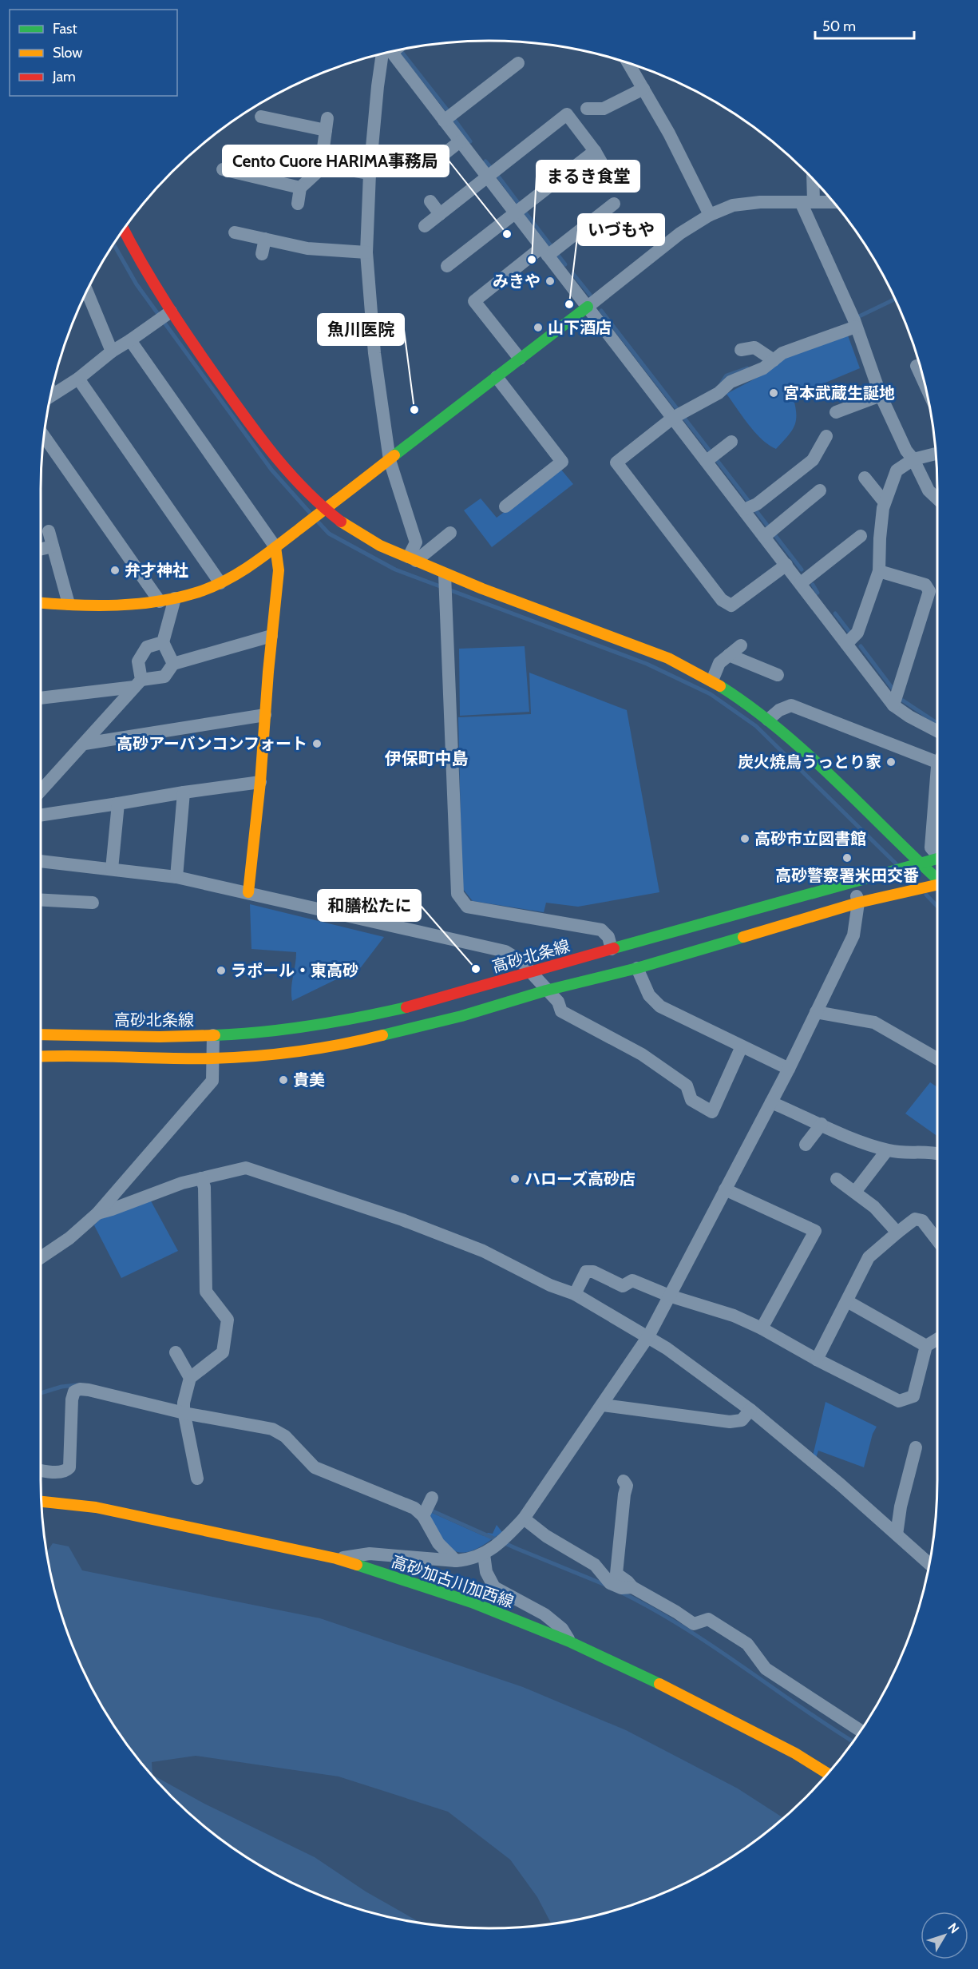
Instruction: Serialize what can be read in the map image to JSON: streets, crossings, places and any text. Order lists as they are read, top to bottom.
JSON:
{
  "streets": {
    "main road": ["高砂北条線", "高砂加古川加西線"]
  },
  "districts": ["伊保町中島"],
  "places": [
    "Cento Cuore HARIMA事務局",
    "まるき食堂",
    "みきや",
    "いづもや",
    "山下酒店",
    "宮本武蔵生誕地",
    "魚川医院",
    "弁才神社",
    "高砂アーバンコンフォート",
    "炭火焼鳥うっとり家",
    "高砂市立図書館",
    "高砂警察署米田交番",
    "和膳松たに",
    "ラポール・東高砂",
    "貴美",
    "ハローズ高砂店"
  ],
  "legend": ["Fast", "Slow", "Jam"],
  "scale_bar": "50 m",
  "north": "top right"
}
